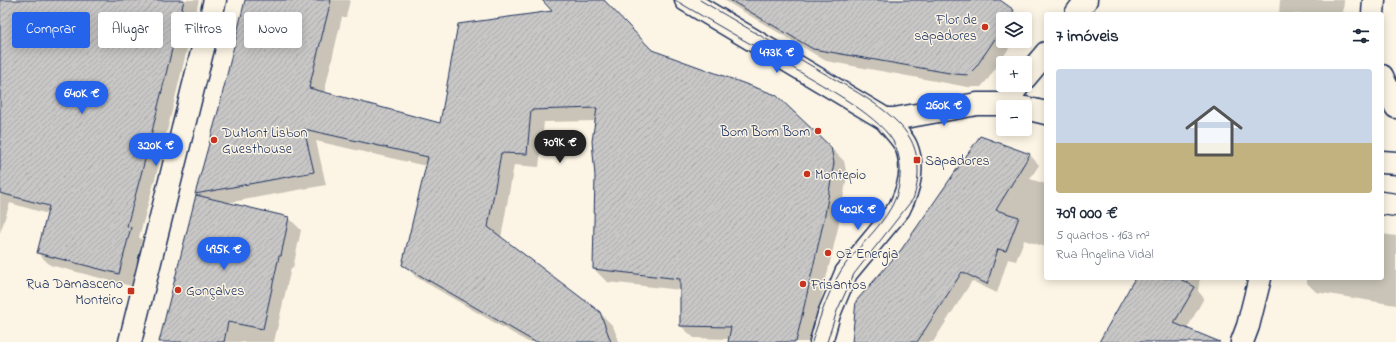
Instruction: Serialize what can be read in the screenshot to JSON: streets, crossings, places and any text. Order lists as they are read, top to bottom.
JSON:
{
  "places": {
    "other": [
      "Flor de sapadores",
      "Bom Bom Bom",
      "DuMont Lisbon Guesthouse",
      "Montepio",
      "OZ Energia",
      "Frisantos",
      "Gonçalves"
    ],
    "transit": ["Sapadores", "Rua Damasceno Monteiro"]
  },
  "page": {
    "map_buttons": ["+", "−"],
    "chip": [
      "Comprar",
      "Alugar",
      "Filtros",
      "Novo"
    ],
    "heading": "7 imóveis",
    "price": [
      "473K €",
      "640K €",
      "260K €",
      "709K €",
      "320K €",
      "402K €",
      "495K €"
    ],
    "list": [
      {
        "name": "709 000 €",
        "note": "5 quartos · 163 m² · Rua Angelina Vidal"
      }
    ]
  }
}
